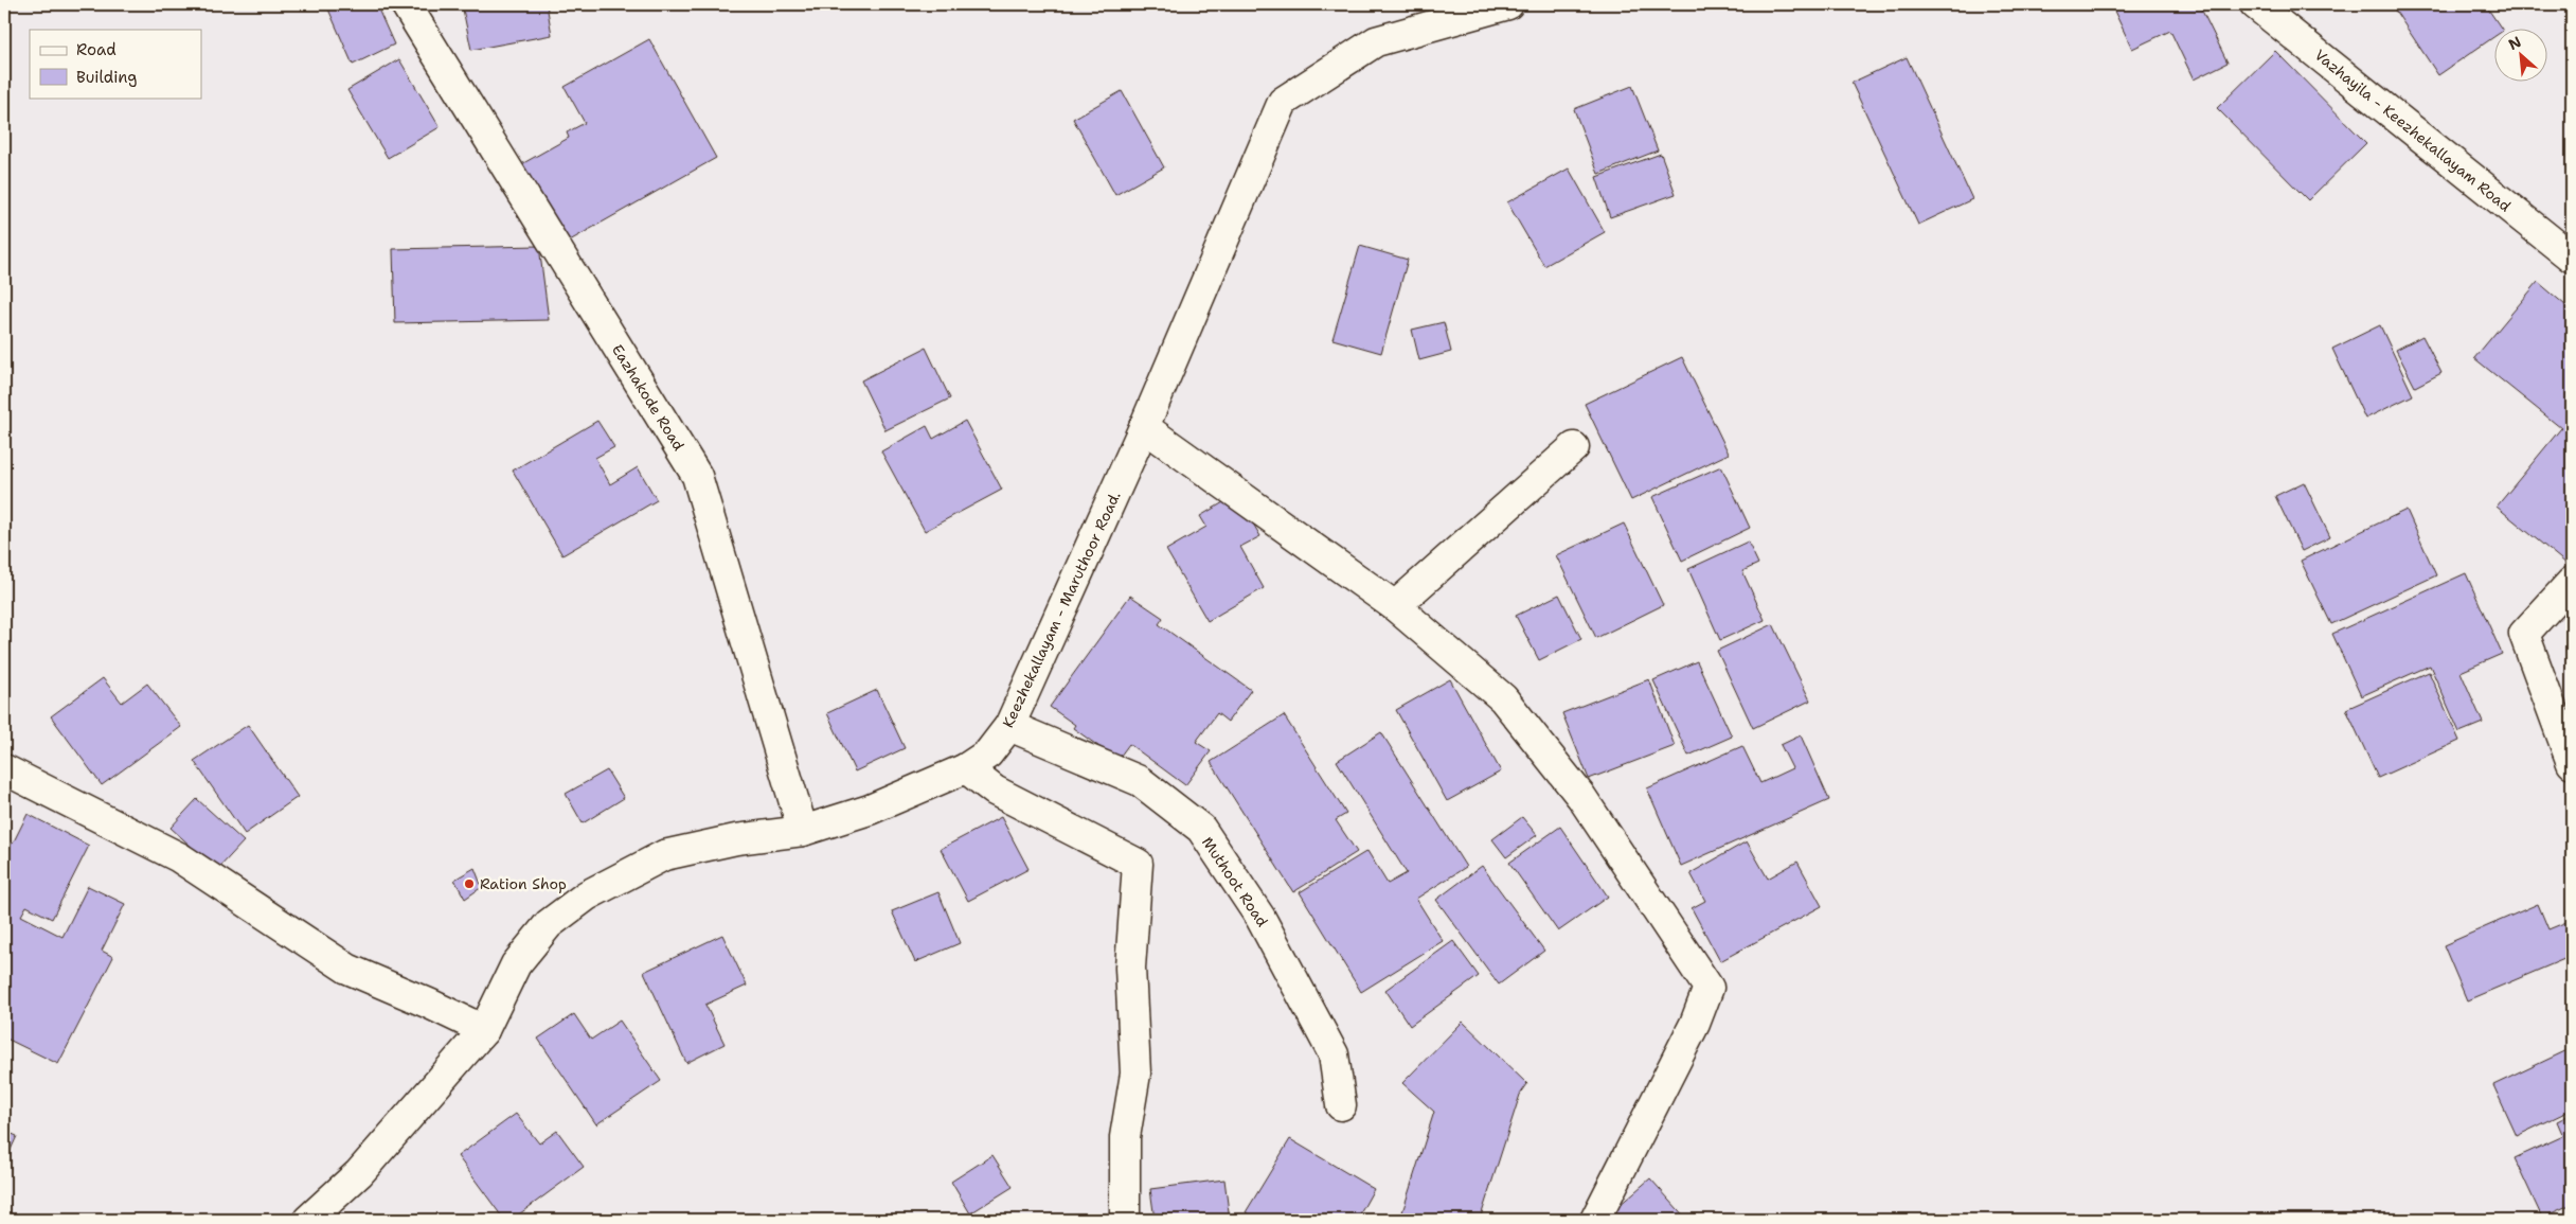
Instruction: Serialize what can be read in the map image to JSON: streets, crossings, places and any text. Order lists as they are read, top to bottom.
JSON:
{
  "streets": {
    "street": [
      "Vazhayila - Keezhekallayam Road",
      "Eazhakode Road",
      "Keezhekallayam - Maruthoor Road.",
      "Muthoot Road"
    ]
  },
  "crossings": [
    ["Eazhakode Road", "Keezhekallayam - Maruthoor Road."],
    ["Keezhekallayam - Maruthoor Road.", "Muthoot Road"]
  ],
  "places": ["Ration Shop"],
  "legend": ["Road", "Building"],
  "north": "top left"
}
